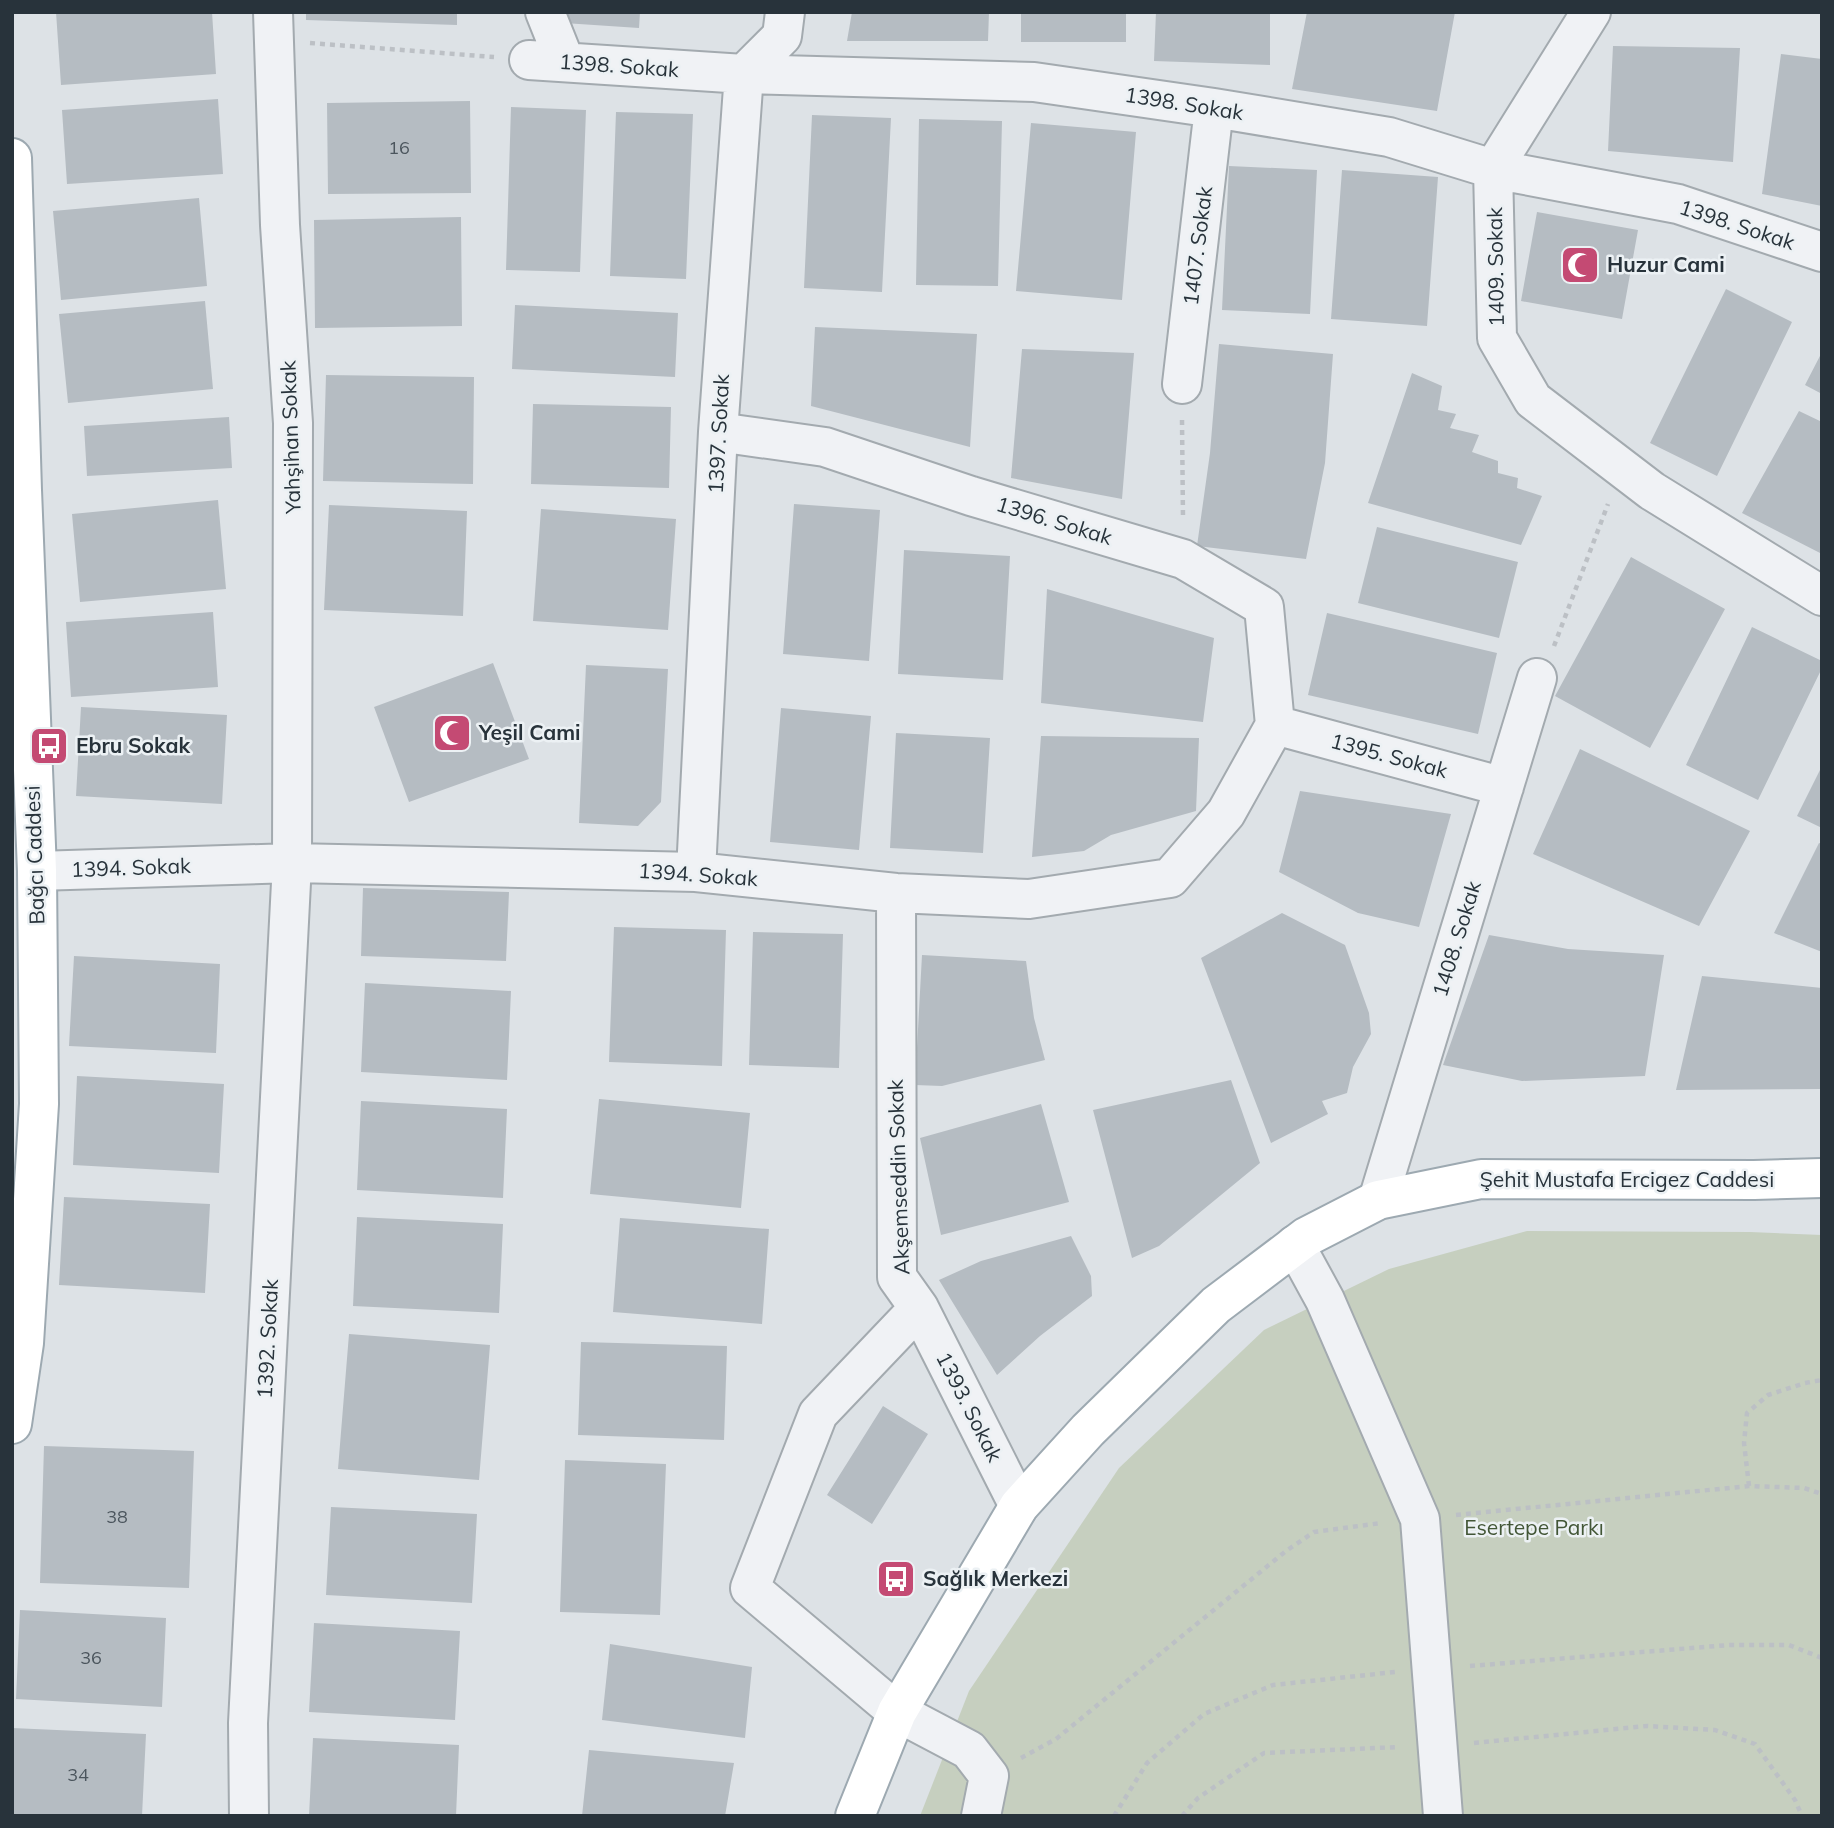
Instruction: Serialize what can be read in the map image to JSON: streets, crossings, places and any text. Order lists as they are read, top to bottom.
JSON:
{
  "streets": {
    "main road": ["Bağcı Caddesi", "Şehit Mustafa Ercigez Caddesi"],
    "street": [
      "1398. Sokak",
      "1407. Sokak",
      "1409. Sokak",
      "1397. Sokak",
      "Yahşihan Sokak",
      "1396. Sokak",
      "1395. Sokak",
      "1394. Sokak",
      "1408. Sokak",
      "Akşemseddin Sokak",
      "1392. Sokak",
      "1393. Sokak"
    ]
  },
  "crossings": [
    ["1398. Sokak", "1407. Sokak"],
    ["1398. Sokak", "1409. Sokak"],
    ["1398. Sokak", "1397. Sokak"],
    ["1397. Sokak", "1396. Sokak"],
    ["1397. Sokak", "1394. Sokak"],
    ["Yahşihan Sokak", "1394. Sokak"],
    ["Yahşihan Sokak", "1392. Sokak"],
    ["1396. Sokak", "1395. Sokak"],
    ["1396. Sokak", "1394. Sokak"],
    ["1395. Sokak", "1394. Sokak"],
    ["1395. Sokak", "1408. Sokak"],
    ["Bağcı Caddesi", "1394. Sokak"],
    ["1394. Sokak", "Akşemseddin Sokak"],
    ["1394. Sokak", "1392. Sokak"],
    ["1408. Sokak", "Şehit Mustafa Ercigez Caddesi"],
    ["Akşemseddin Sokak", "1393. Sokak"],
    ["Şehit Mustafa Ercigez Caddesi", "1393. Sokak"]
  ],
  "parks": ["Esertepe Parkı"],
  "places": {
    "mosque": ["Huzur Cami", "Yeşil Cami"],
    "bus stop": ["Ebru Sokak", "Sağlık Merkezi"]
  },
  "house_numbers": [
    "16",
    "38",
    "36",
    "34"
  ]
}
